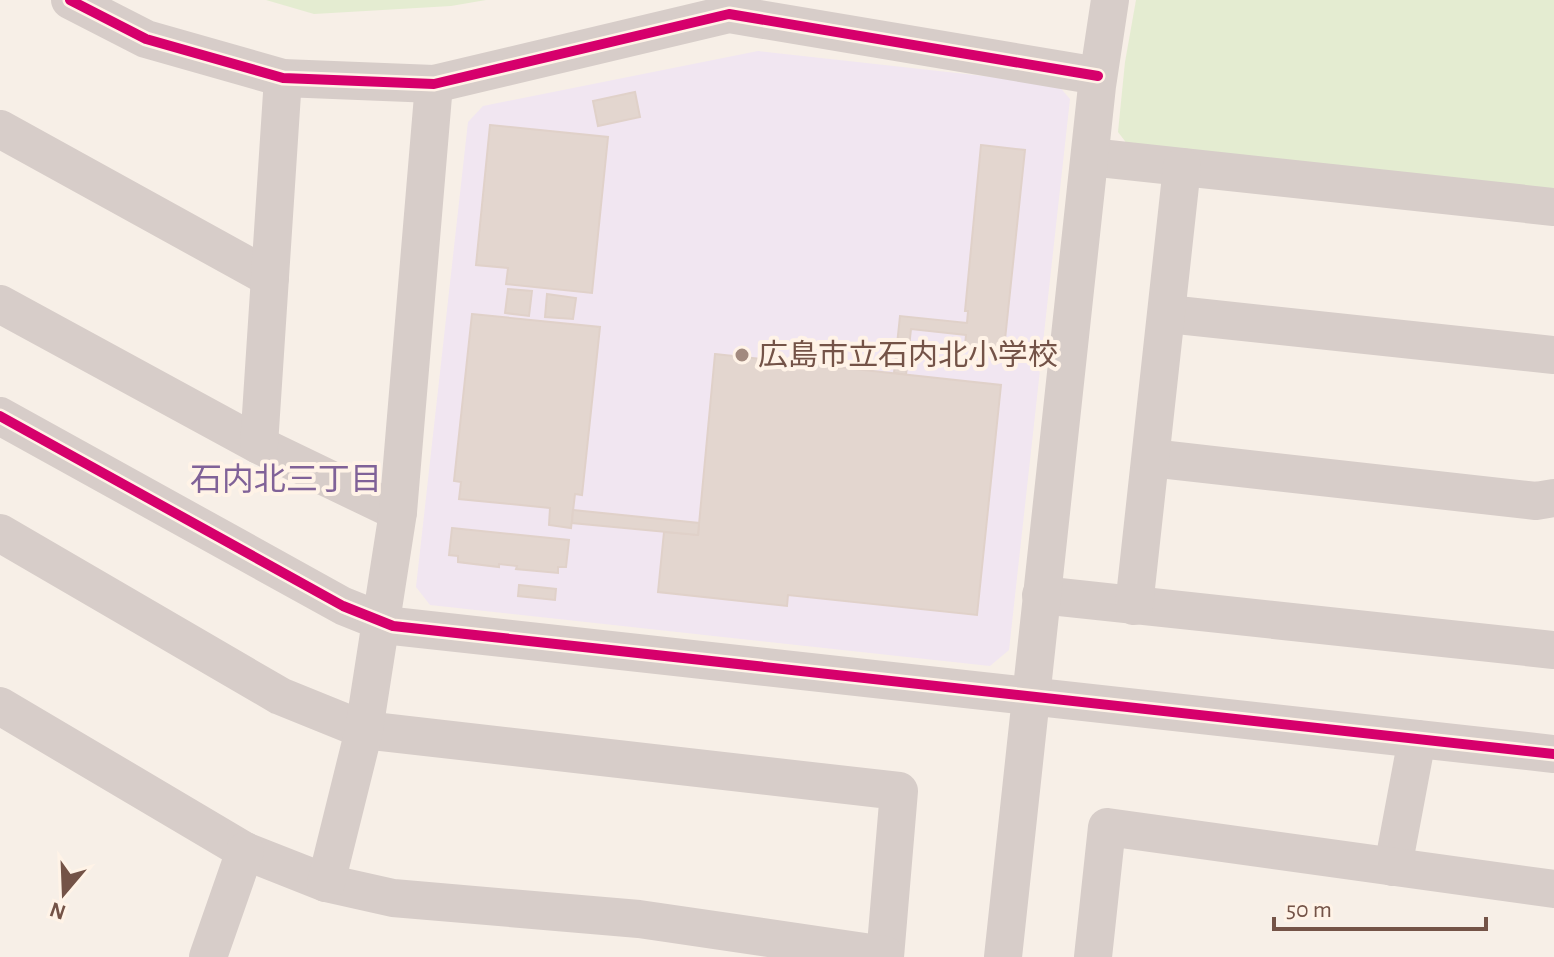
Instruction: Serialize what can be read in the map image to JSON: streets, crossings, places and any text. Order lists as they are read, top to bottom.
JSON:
{
  "districts": ["石内北三丁目"],
  "places": ["広島市立石内北小学校"],
  "scale_bar": "50 m",
  "north": "bottom"
}
